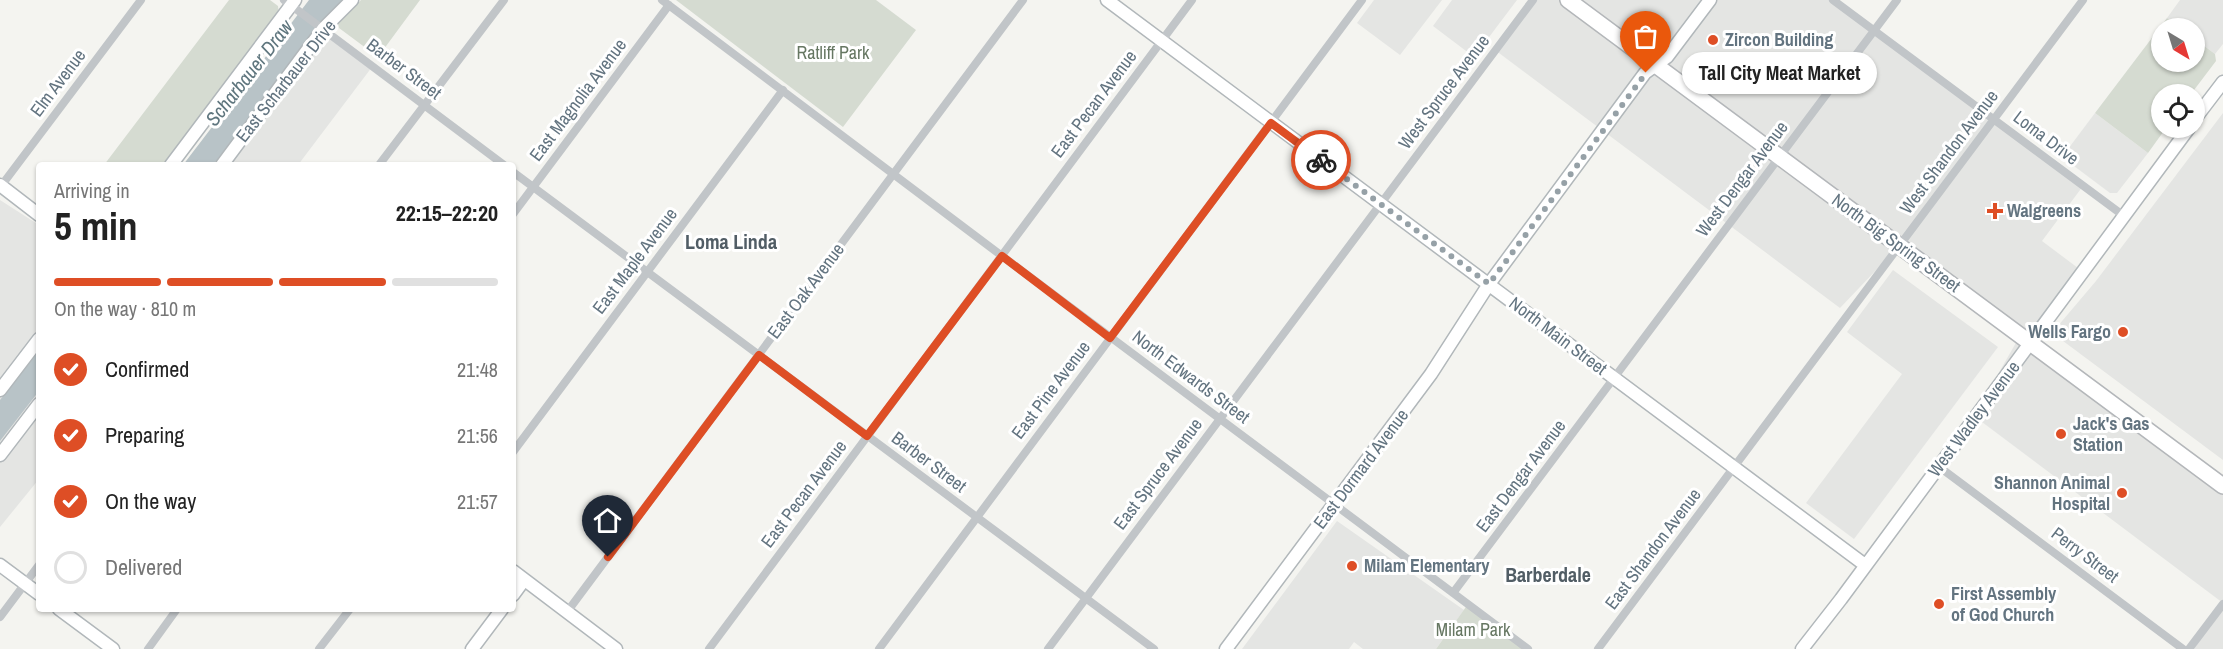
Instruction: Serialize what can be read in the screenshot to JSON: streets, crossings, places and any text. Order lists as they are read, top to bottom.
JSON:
{
  "streets": {
    "highway": ["North Big Spring Street"],
    "street": [
      "Barber Street",
      "East Scharbauer Drive",
      "Elm Avenue",
      "West Spruce Avenue",
      "East Magnolia Avenue",
      "East Pecan Avenue",
      "Loma Drive",
      "West Shandon Avenue",
      "West Dengar Avenue",
      "East Maple Avenue",
      "East Oak Avenue",
      "North Main Street",
      "North Edwards Street",
      "East Pine Avenue",
      "West Wadley Avenue",
      "East Dormard Avenue",
      "East Spruce Avenue",
      "East Dengar Avenue",
      "East Shandon Avenue",
      "Perry Street"
    ]
  },
  "crossings": [
    ["Barber Street", "East Scharbauer Drive"],
    ["Barber Street", "East Magnolia Avenue"],
    ["Barber Street", "East Pecan Avenue"],
    ["Barber Street", "East Maple Avenue"],
    ["Barber Street", "East Oak Avenue"],
    ["Barber Street", "East Pine Avenue"],
    ["Barber Street", "East Spruce Avenue"],
    ["West Spruce Avenue", "North Main Street"],
    ["West Spruce Avenue", "East Spruce Avenue"],
    ["East Magnolia Avenue", "North Edwards Street"],
    ["East Pecan Avenue", "North Main Street"],
    ["East Pecan Avenue", "North Edwards Street"],
    ["Loma Drive", "West Shandon Avenue"],
    ["Loma Drive", "West Dengar Avenue"],
    ["Loma Drive", "West Wadley Avenue"],
    ["West Shandon Avenue", "North Big Spring Street"],
    ["West Shandon Avenue", "North Main Street"],
    ["West Shandon Avenue", "East Shandon Avenue"],
    ["West Dengar Avenue", "North Big Spring Street"],
    ["West Dengar Avenue", "North Main Street"],
    ["West Dengar Avenue", "East Dengar Avenue"],
    ["North Big Spring Street", "West Wadley Avenue"],
    ["North Big Spring Street", "East Dormard Avenue"],
    ["East Maple Avenue", "North Edwards Street"],
    ["East Oak Avenue", "North Edwards Street"],
    ["North Main Street", "East Pine Avenue"],
    ["North Main Street", "West Wadley Avenue"],
    ["North Main Street", "East Dormard Avenue"],
    ["North Main Street", "East Spruce Avenue"],
    ["North Main Street", "East Dengar Avenue"],
    ["North Main Street", "East Shandon Avenue"],
    ["North Edwards Street", "East Pine Avenue"],
    ["North Edwards Street", "East Dormard Avenue"],
    ["North Edwards Street", "East Spruce Avenue"],
    ["North Edwards Street", "East Dengar Avenue"],
    ["West Wadley Avenue", "Perry Street"]
  ],
  "districts": ["Loma Linda", "Barberdale"],
  "water": ["Scharbauer Draw"],
  "parks": ["Ratliff Park", "Milam Park"],
  "places": {
    "other": [
      "Zircon Building",
      "Tall City Meat Market",
      "Wells Fargo",
      "Jack's Gas Station",
      "Shannon Animal Hospital",
      "Milam Elementary",
      "First Assembly of God Church"
    ],
    "health": ["Walgreens"]
  },
  "north": "bottom right",
  "page": {
    "bubble": "Tall City Meat Market",
    "heading": ["5 min", "Arriving in", "22:15–22:20"],
    "bar": "On the way · 810 m",
    "list": [
      ["Confirmed", "21:48"],
      ["Preparing", "21:56"],
      ["On the way", "21:57"],
      "Delivered"
    ]
  }
}
